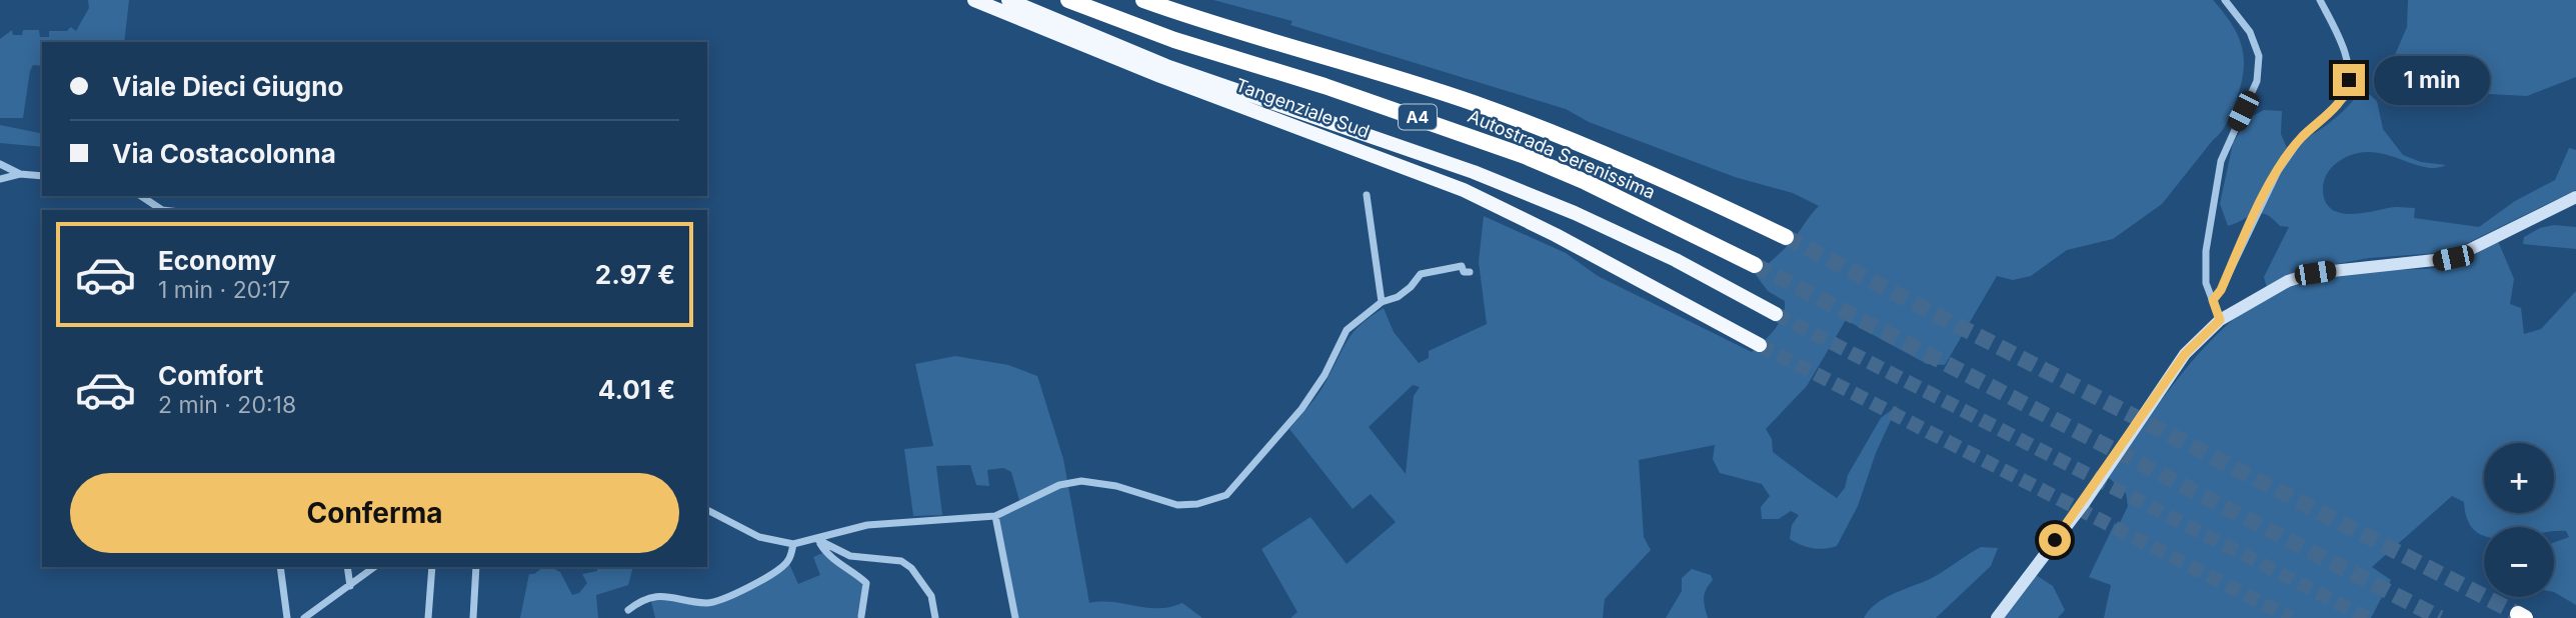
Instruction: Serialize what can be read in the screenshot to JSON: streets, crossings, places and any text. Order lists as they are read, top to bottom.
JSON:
{
  "streets": {
    "highway": ["Tangenziale Sud", "A4", "Autostrada Serenissima"]
  },
  "page": {
    "banner": ["Viale Dieci Giugno", "Via Costacolonna"],
    "bubble": "1 min",
    "list": [
      {
        "name": "Economy",
        "note": "1 min · 20:17",
        "value": "2.97 €"
      },
      {
        "name": "Comfort",
        "note": "2 min · 20:18",
        "value": "4.01 €"
      }
    ],
    "map_buttons": ["+", "−"],
    "buttons": "Conferma"
  }
}
